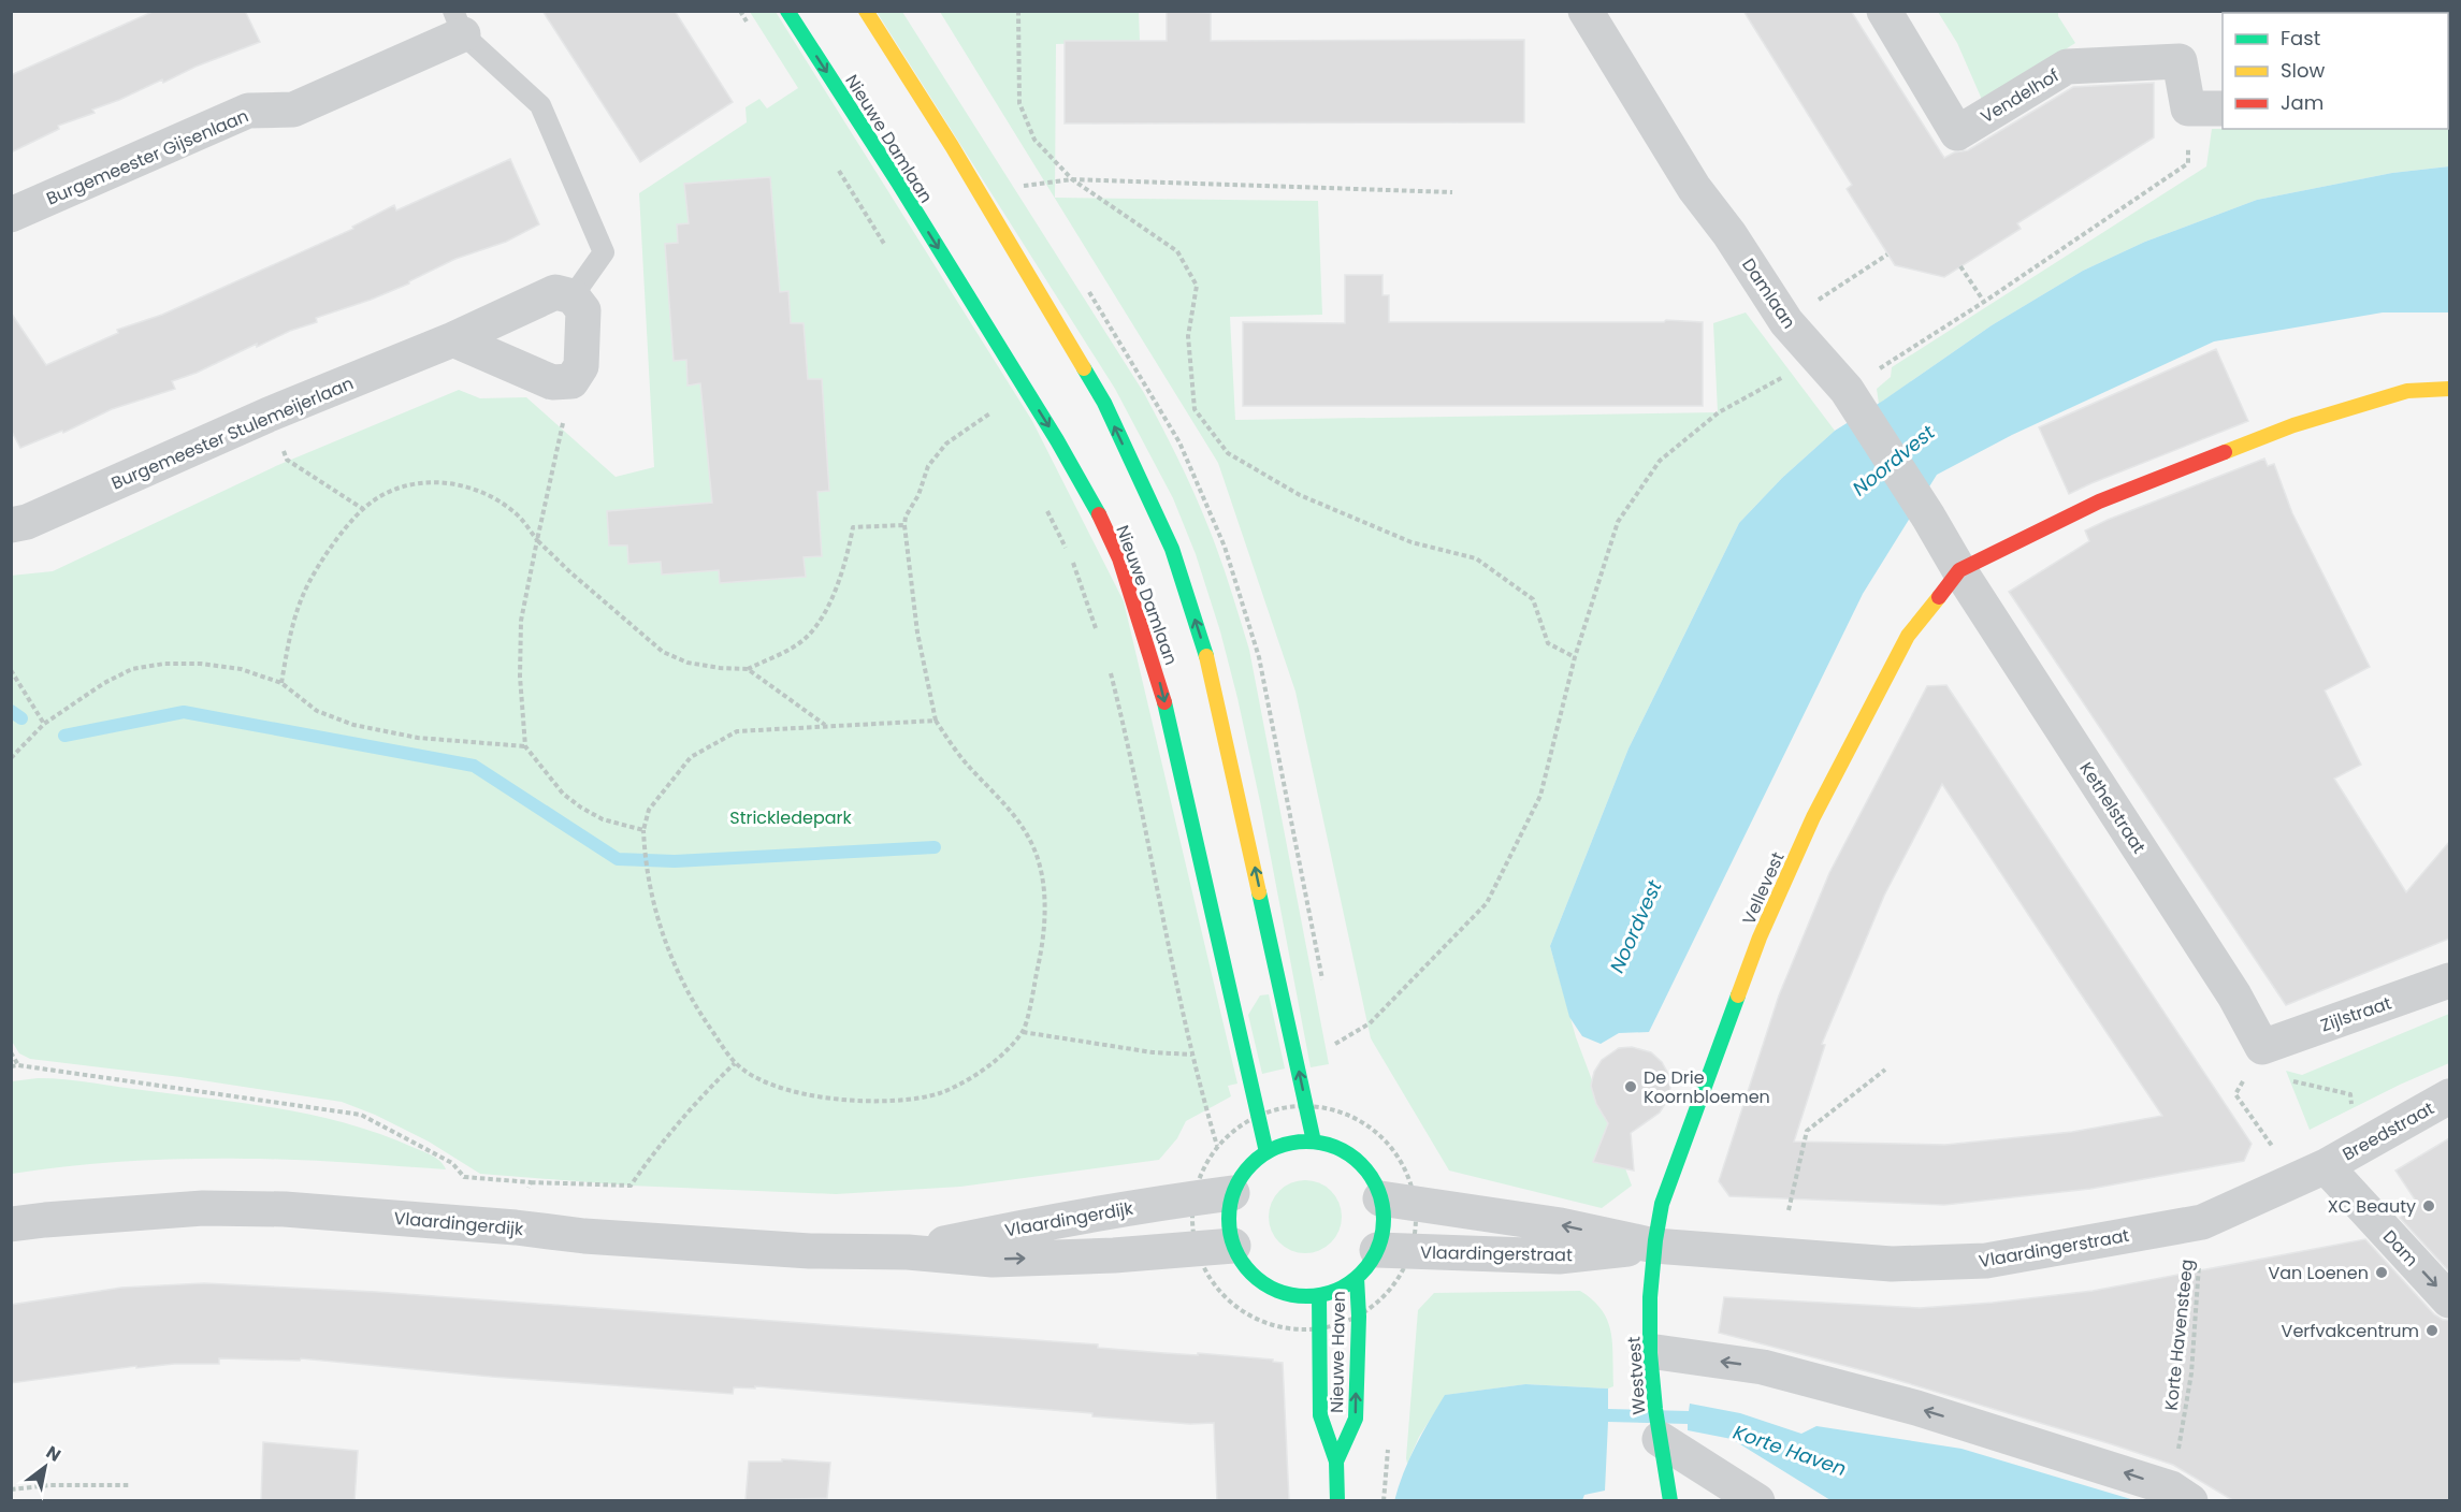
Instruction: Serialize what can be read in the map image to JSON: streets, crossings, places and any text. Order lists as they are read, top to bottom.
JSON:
{
  "streets": {
    "street": [
      "Vendelhof",
      "Nieuwe Damlaan",
      "Burgemeester Gijsenlaan",
      "Damlaan",
      "Burgemeester Stulemeijerlaan",
      "Kethelstraat",
      "Vellevest",
      "Zijlstraat",
      "Breedstraat",
      "Vlaardingerdijk",
      "Vlaardingerstraat",
      "Dam",
      "Nieuwe Haven",
      "Westvest"
    ],
    "path": ["Korte Havensteeg"]
  },
  "crossings": [
    ["Nieuwe Damlaan", "Vlaardingerdijk"],
    ["Nieuwe Damlaan", "Vlaardingerstraat"],
    ["Nieuwe Damlaan", "Nieuwe Haven"],
    ["Burgemeester Gijsenlaan", "Burgemeester Stulemeijerlaan"],
    ["Damlaan", "Kethelstraat"],
    ["Damlaan", "Vellevest"],
    ["Kethelstraat", "Vellevest"],
    ["Kethelstraat", "Zijlstraat"],
    ["Vellevest", "Vlaardingerstraat"],
    ["Vellevest", "Westvest"],
    ["Breedstraat", "Vlaardingerstraat"],
    ["Breedstraat", "Dam"],
    ["Vlaardingerdijk", "Vlaardingerstraat"],
    ["Vlaardingerdijk", "Nieuwe Haven"],
    ["Vlaardingerstraat", "Dam"],
    ["Vlaardingerstraat", "Korte Havensteeg"],
    ["Vlaardingerstraat", "Nieuwe Haven"],
    ["Vlaardingerstraat", "Westvest"]
  ],
  "one_way": ["Dam"],
  "water": ["Noordvest", "Korte Haven"],
  "parks": ["Strickledepark"],
  "places": [
    "De Drie Koornbloemen",
    "XC Beauty",
    "Van Loenen",
    "Verfvakcentrum"
  ],
  "legend": ["Fast", "Slow", "Jam"],
  "north": "top right"
}
